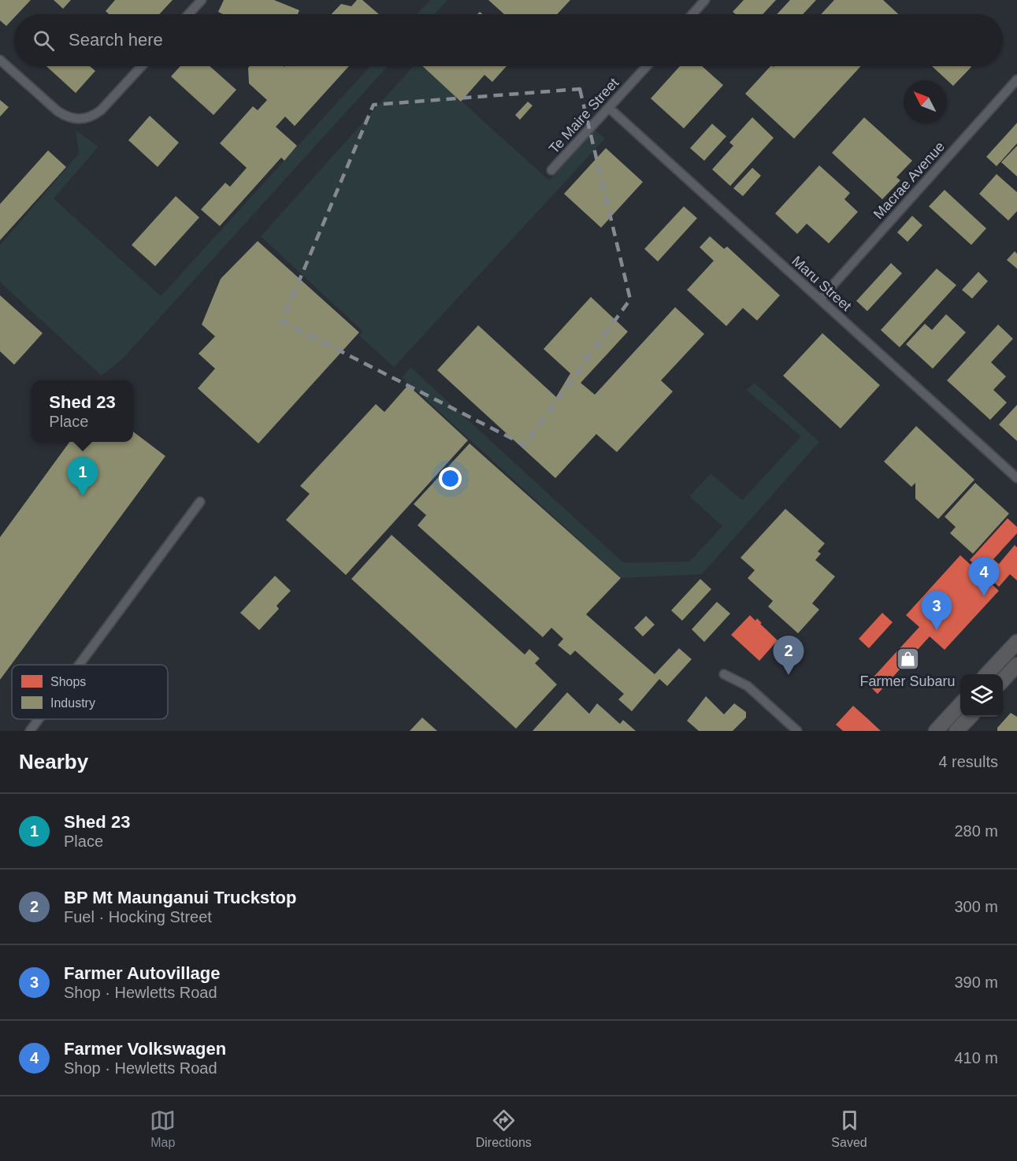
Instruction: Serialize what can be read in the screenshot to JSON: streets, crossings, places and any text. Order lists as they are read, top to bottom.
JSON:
{
  "streets": {
    "street": ["Te Maire Street", "Macrae Avenue", "Maru Street"]
  },
  "crossings": [
    ["Te Maire Street", "Maru Street"],
    ["Macrae Avenue", "Maru Street"]
  ],
  "places": {
    "shop": ["Farmer Subaru"]
  },
  "legend": ["Shops", "Industry"],
  "north": "top left",
  "page": {
    "search": "Search here",
    "popup": ["Shed 23", "Place"],
    "pins": [
      "1",
      "4",
      "3",
      "2"
    ],
    "heading": ["Nearby", "4 results"],
    "list": [
      {
        "mark": "1",
        "name": "Shed 23",
        "note": "Place",
        "value": "280 m"
      },
      {
        "mark": "2",
        "name": "BP Mt Maunganui Truckstop",
        "note": "Fuel · Hocking Street",
        "value": "300 m"
      },
      {
        "mark": "3",
        "name": "Farmer Autovillage",
        "note": "Shop · Hewletts Road",
        "value": "390 m"
      },
      {
        "mark": "4",
        "name": "Farmer Volkswagen",
        "note": "Shop · Hewletts Road",
        "value": "410 m"
      }
    ],
    "nav": ["Map", "Directions", "Saved"]
  }
}
